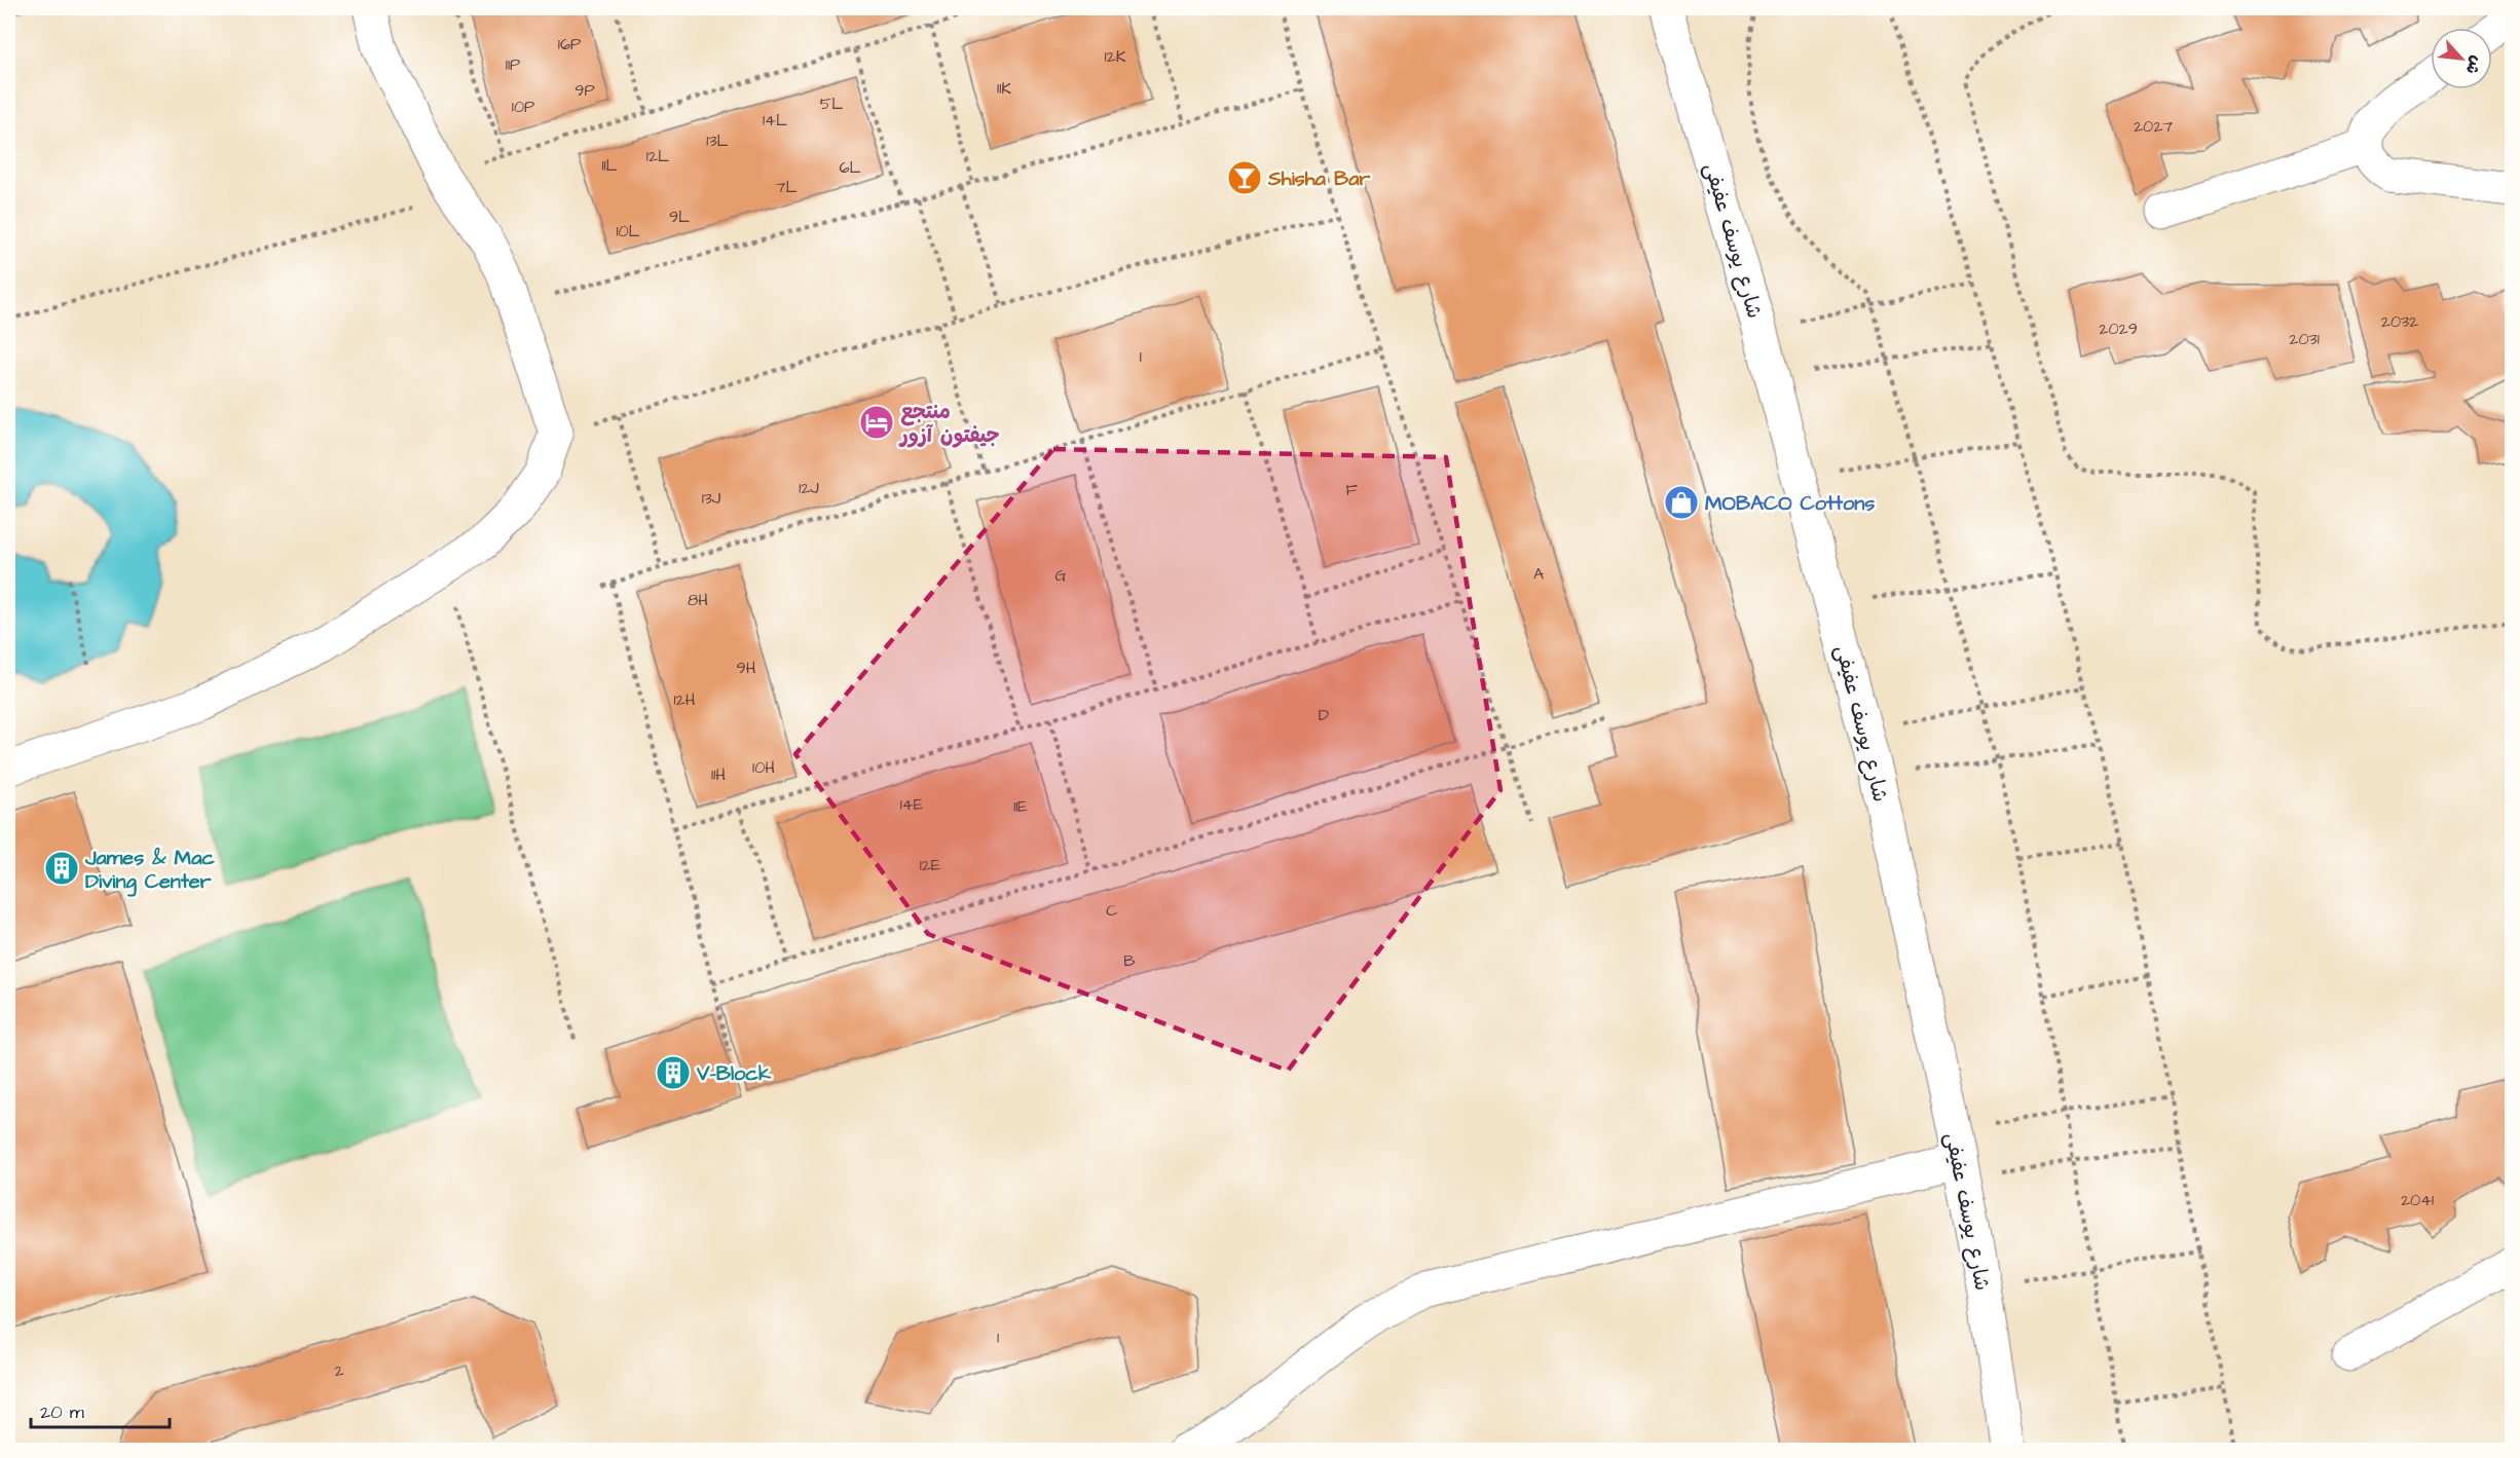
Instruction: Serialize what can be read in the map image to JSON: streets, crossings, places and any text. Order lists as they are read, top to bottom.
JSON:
{
  "streets": {
    "street": ["شارع يوسف عفيفى"]
  },
  "places": {
    "bar": ["Shisha Bar"],
    "hotel": ["منتجع جيفتون آزور"],
    "shop": ["MOBACO Cottons"],
    "building": ["James & Mac Diving Center", "V-Block"]
  },
  "house_numbers": [
    "16P",
    "12K",
    "11P",
    "11K",
    "9P",
    "5L",
    "10P",
    "14L",
    "2027",
    "13L",
    "12L",
    "11L",
    "6L",
    "7L",
    "9L",
    "10L",
    "2032",
    "2029",
    "2031",
    "I",
    "12J",
    "F",
    "13J",
    "A",
    "G",
    "8H",
    "9H",
    "12H",
    "D",
    "10H",
    "11H",
    "14E",
    "11E",
    "12E",
    "C",
    "B",
    "2041",
    "1",
    "2"
  ],
  "scale_bar": "20 m",
  "north": "bottom right"
}
